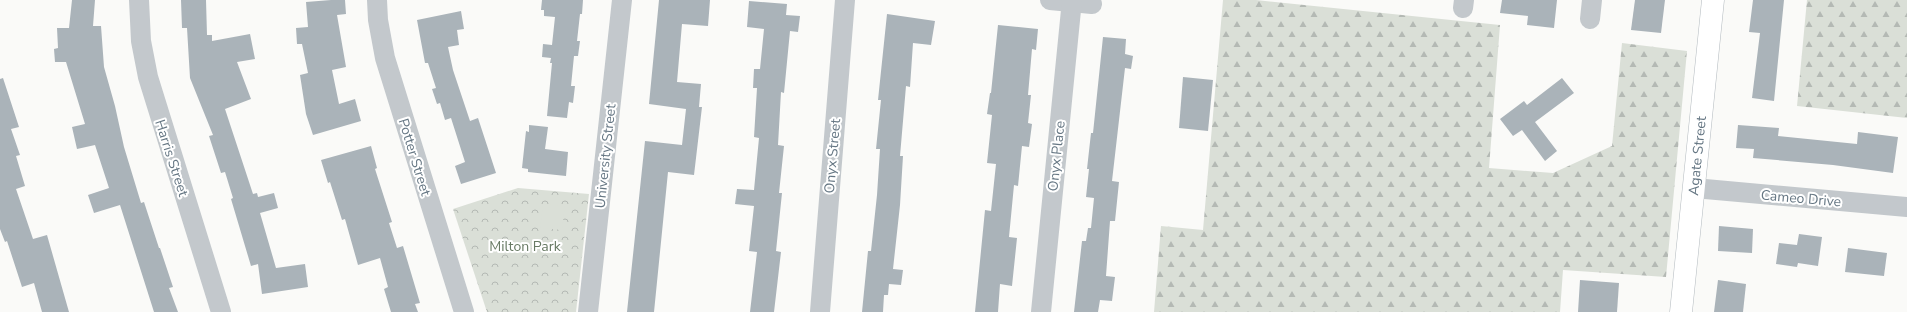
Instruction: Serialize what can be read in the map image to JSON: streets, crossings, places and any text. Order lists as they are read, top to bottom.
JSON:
{
  "streets": {
    "street": [
      "University Street",
      "Onyx Street",
      "Onyx Place",
      "Agate Street",
      "Potter Street",
      "Harris Street",
      "Cameo Drive"
    ]
  },
  "crossings": [
    ["Agate Street", "Cameo Drive"]
  ],
  "parks": ["Milton Park"]
}
